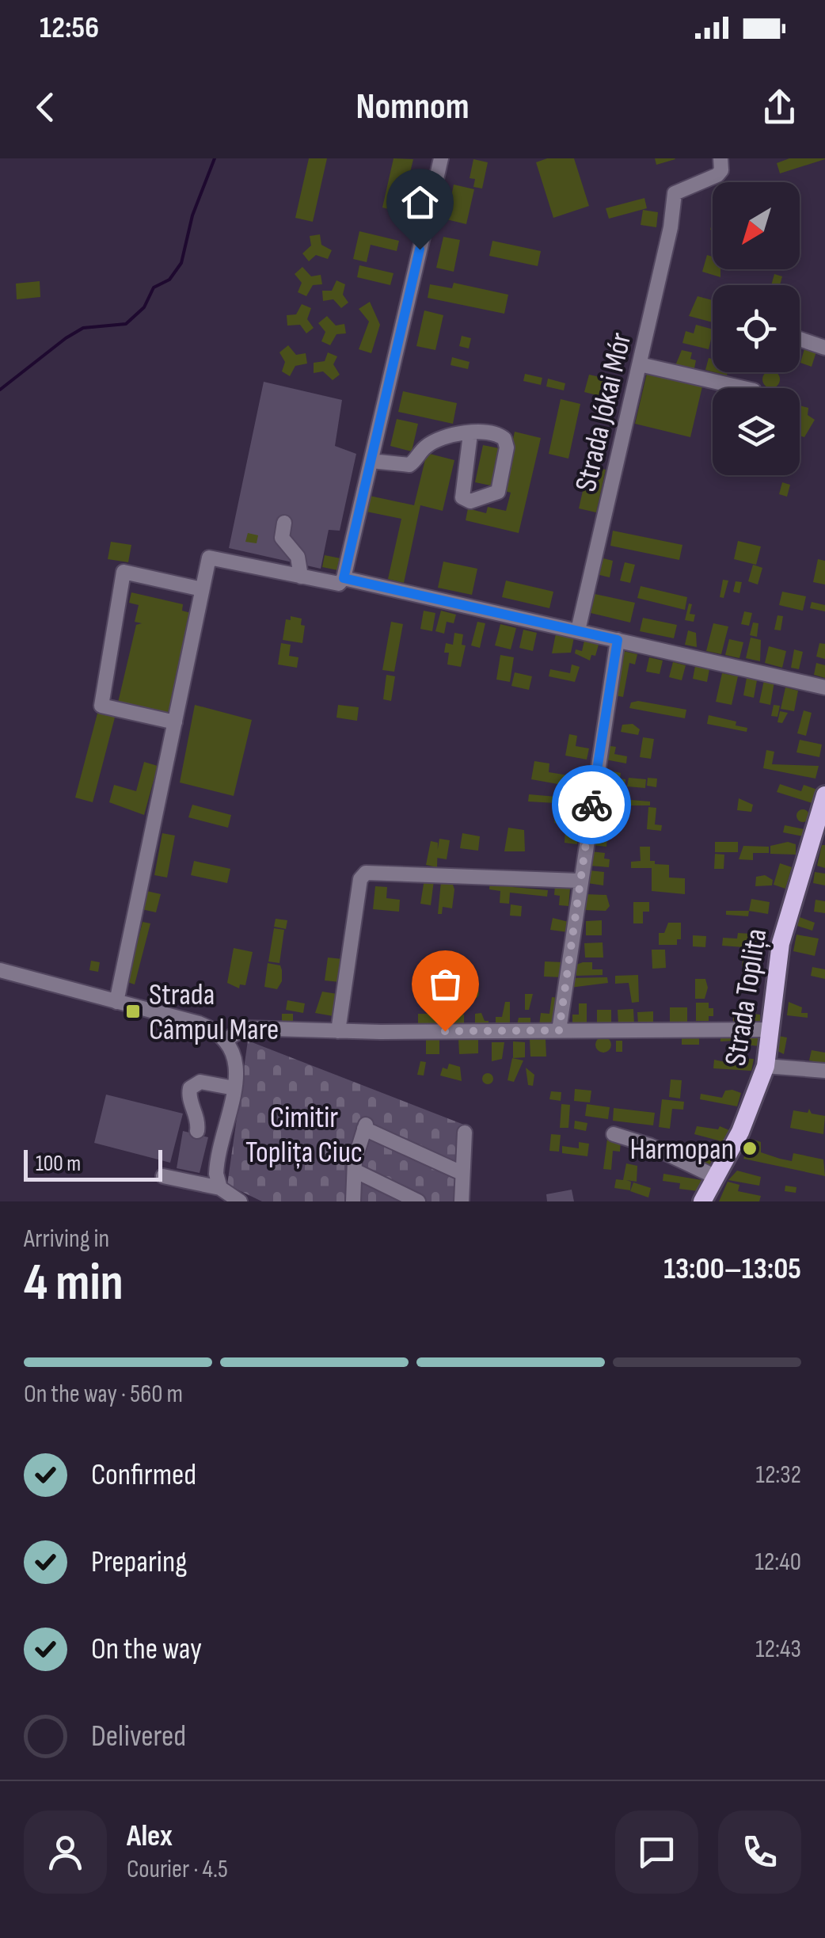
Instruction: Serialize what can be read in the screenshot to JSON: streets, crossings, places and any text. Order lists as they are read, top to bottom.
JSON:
{
  "streets": {
    "main road": ["Strada Toplița"],
    "street": ["Strada Jókai Mór"]
  },
  "parks": ["Cimitir Toplița Ciuc"],
  "places": {
    "transit": ["Strada Câmpul Mare"],
    "other": ["Harmopan"]
  },
  "scale_bar": "100 m",
  "north": "bottom left",
  "page": {
    "status": "12:56",
    "header": "Nomnom",
    "scale": "100 m",
    "heading": ["4 min", "Arriving in", "13:00–13:05"],
    "panel": ["Alex", "Courier · 4.5"],
    "bar": "On the way · 560 m",
    "list": [
      ["Confirmed", "12:32"],
      ["Preparing", "12:40"],
      ["On the way", "12:43"],
      "Delivered"
    ]
  }
}
